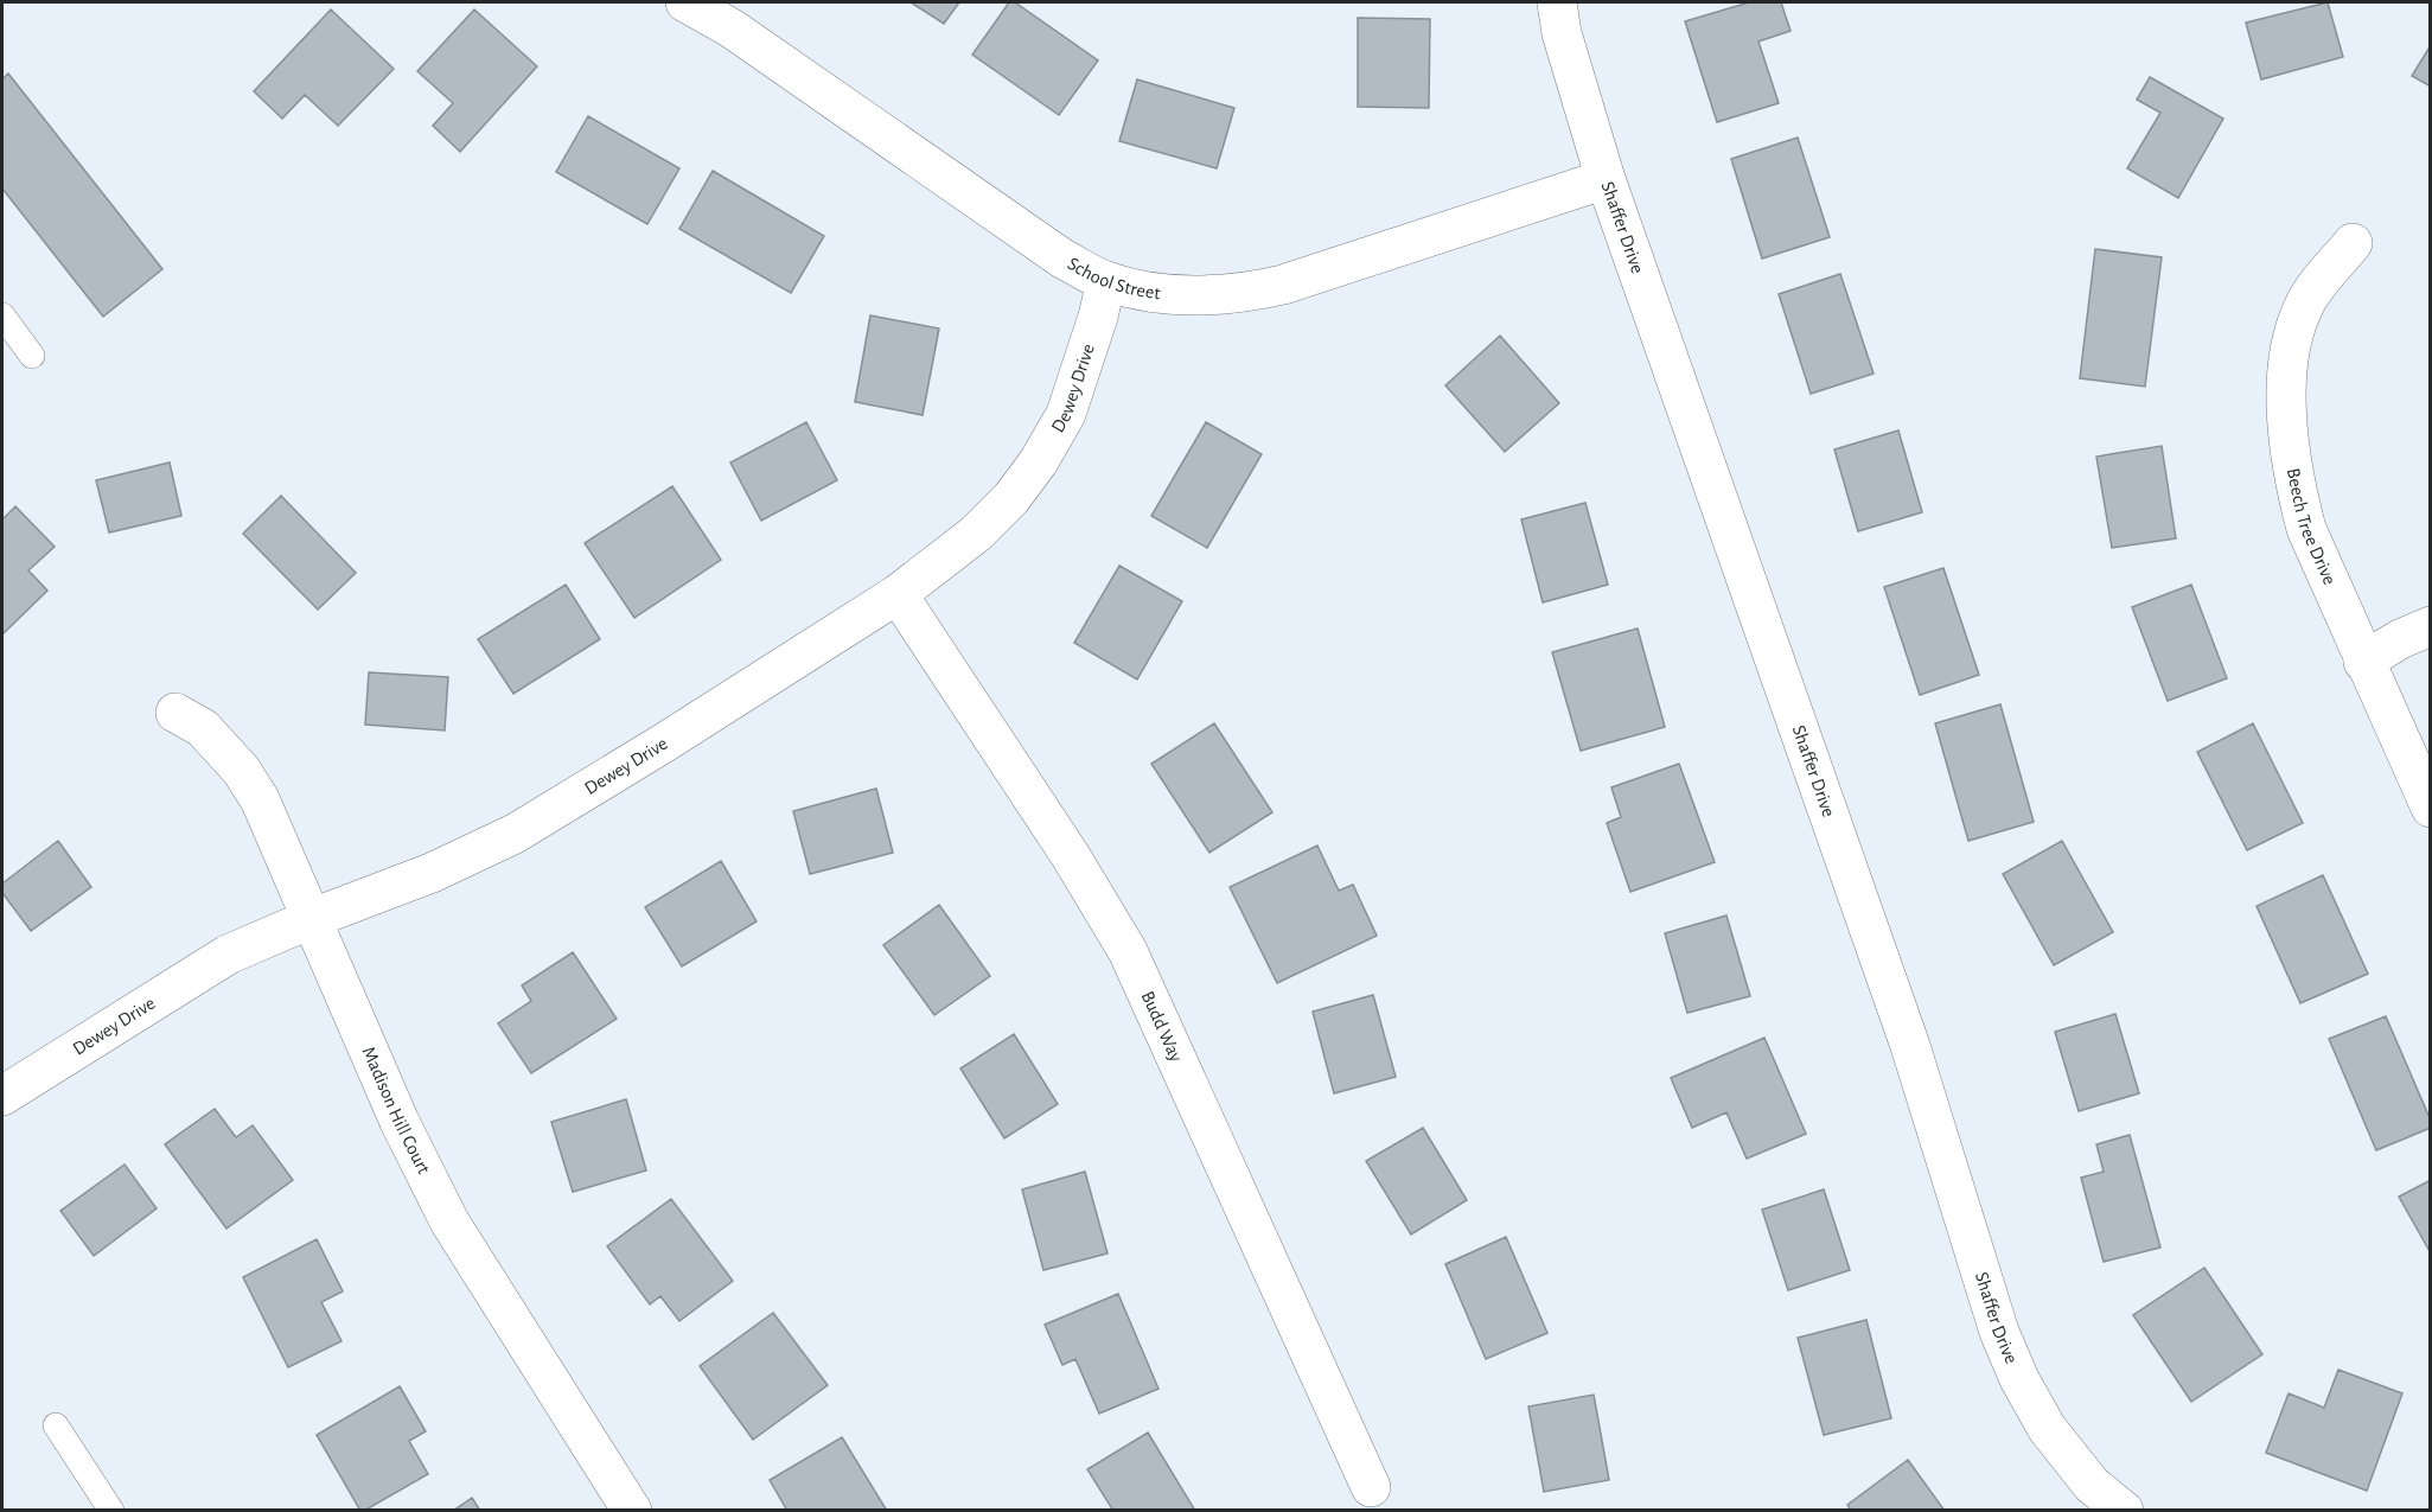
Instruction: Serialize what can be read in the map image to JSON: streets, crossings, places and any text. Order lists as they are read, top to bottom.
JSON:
{
  "streets": {
    "street": [
      "Shaffer Drive",
      "School Street",
      "Dewey Drive",
      "Beech Tree Drive",
      "Budd Way",
      "Madison Hill Court"
    ]
  },
  "crossings": [
    ["Shaffer Drive", "School Street"],
    ["School Street", "Dewey Drive"],
    ["Dewey Drive", "Budd Way"],
    ["Dewey Drive", "Madison Hill Court"]
  ]
}
